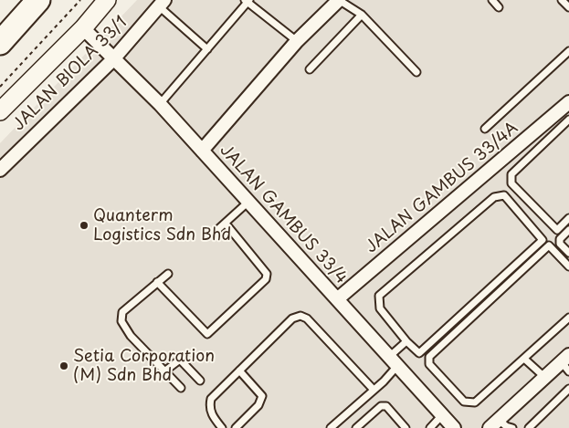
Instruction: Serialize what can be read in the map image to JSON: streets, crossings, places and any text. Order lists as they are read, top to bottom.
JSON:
{
  "streets": {
    "street": ["JALAN BIOLA 33/1", "JALAN GAMBUS 33/4A", "JALAN GAMBUS 33/4"]
  },
  "crossings": [
    ["JALAN BIOLA 33/1", "JALAN GAMBUS 33/4"],
    ["JALAN GAMBUS 33/4A", "JALAN GAMBUS 33/4"]
  ],
  "places": ["Quanterm Logistics Sdn Bhd", "Setia Corporation (M) Sdn Bhd"]
}
